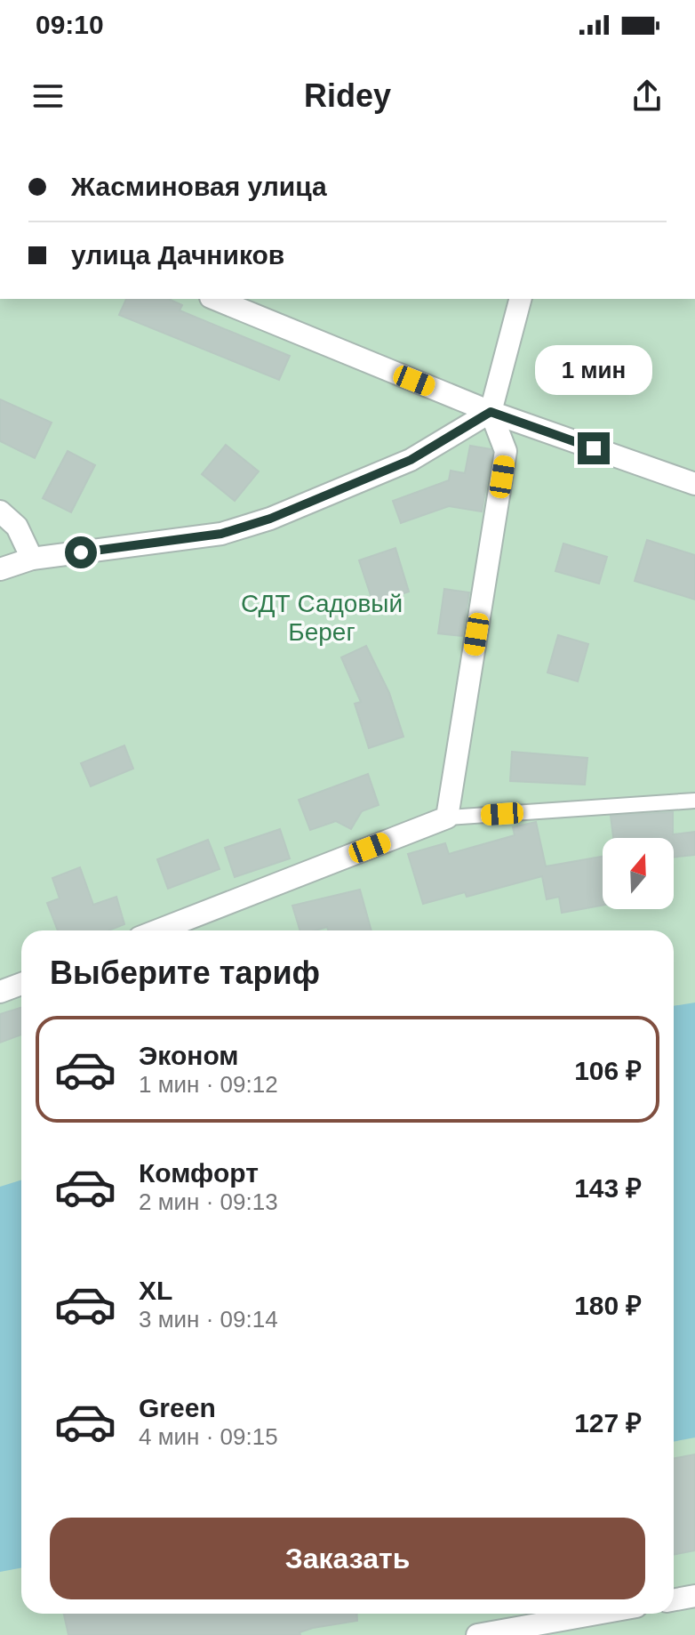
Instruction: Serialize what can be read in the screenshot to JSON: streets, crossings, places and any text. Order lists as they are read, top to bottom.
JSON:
{
  "parks": ["СДТ Садовый Берег"],
  "north": "top",
  "page": {
    "status": "09:10",
    "header": "Ridey",
    "banner": ["Жасминовая улица", "улица Дачников"],
    "bubble": "1 мин",
    "heading": "Выберите тариф",
    "list": [
      {
        "name": "Эконом",
        "note": "1 мин · 09:12",
        "value": "106 ₽"
      },
      {
        "name": "Комфорт",
        "note": "2 мин · 09:13",
        "value": "143 ₽"
      },
      {
        "name": "XL",
        "note": "3 мин · 09:14",
        "value": "180 ₽"
      },
      {
        "name": "Green",
        "note": "4 мин · 09:15",
        "value": "127 ₽"
      }
    ],
    "buttons": "Заказать"
  }
}
